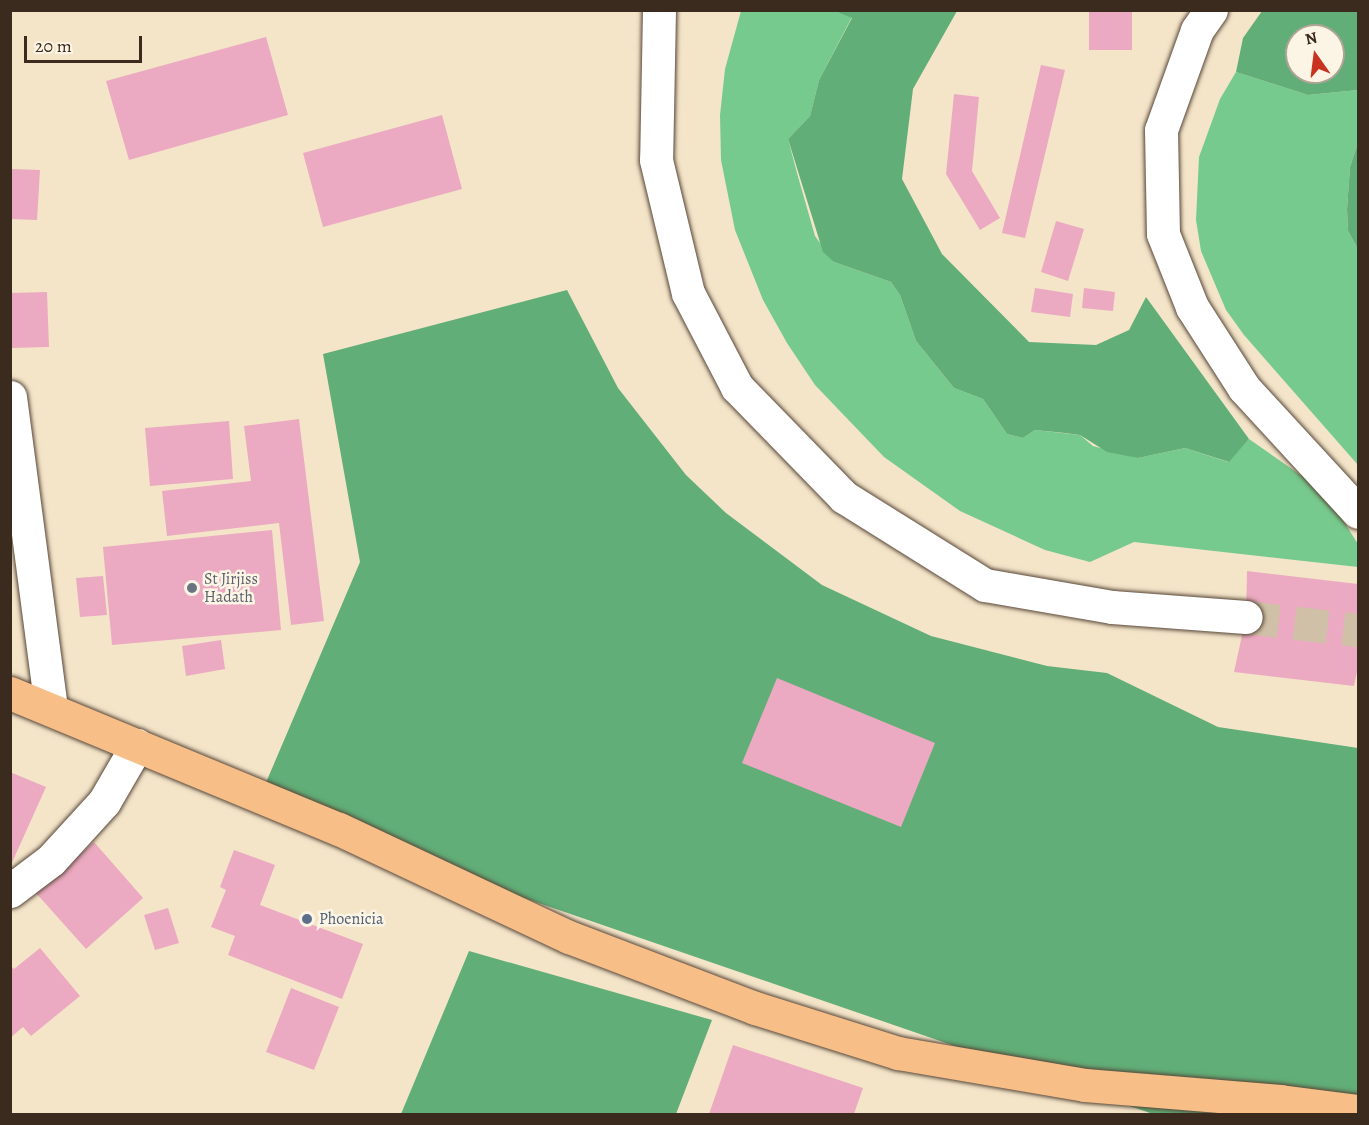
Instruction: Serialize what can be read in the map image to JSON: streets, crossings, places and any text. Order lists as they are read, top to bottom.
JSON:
{
  "places": ["St Jirjiss Hadath", "Phoenicia"],
  "scale_bar": "20 m",
  "north": "top"
}
